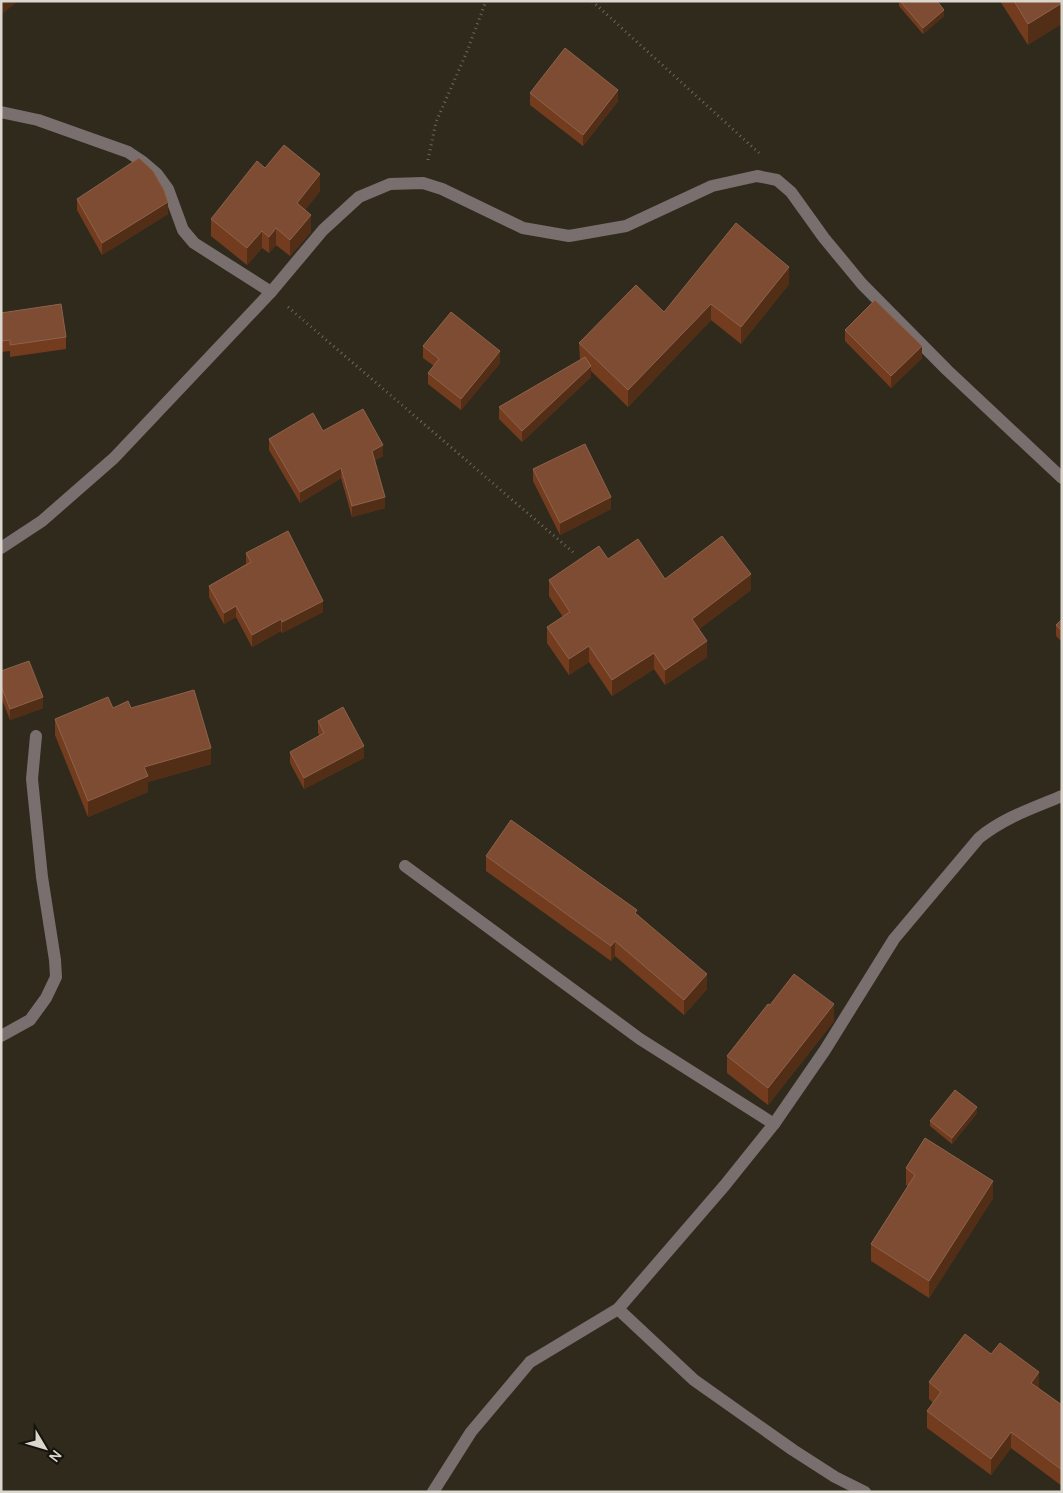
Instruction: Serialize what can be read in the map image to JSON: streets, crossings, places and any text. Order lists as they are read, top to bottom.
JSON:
{
  "north": "bottom right"
}
